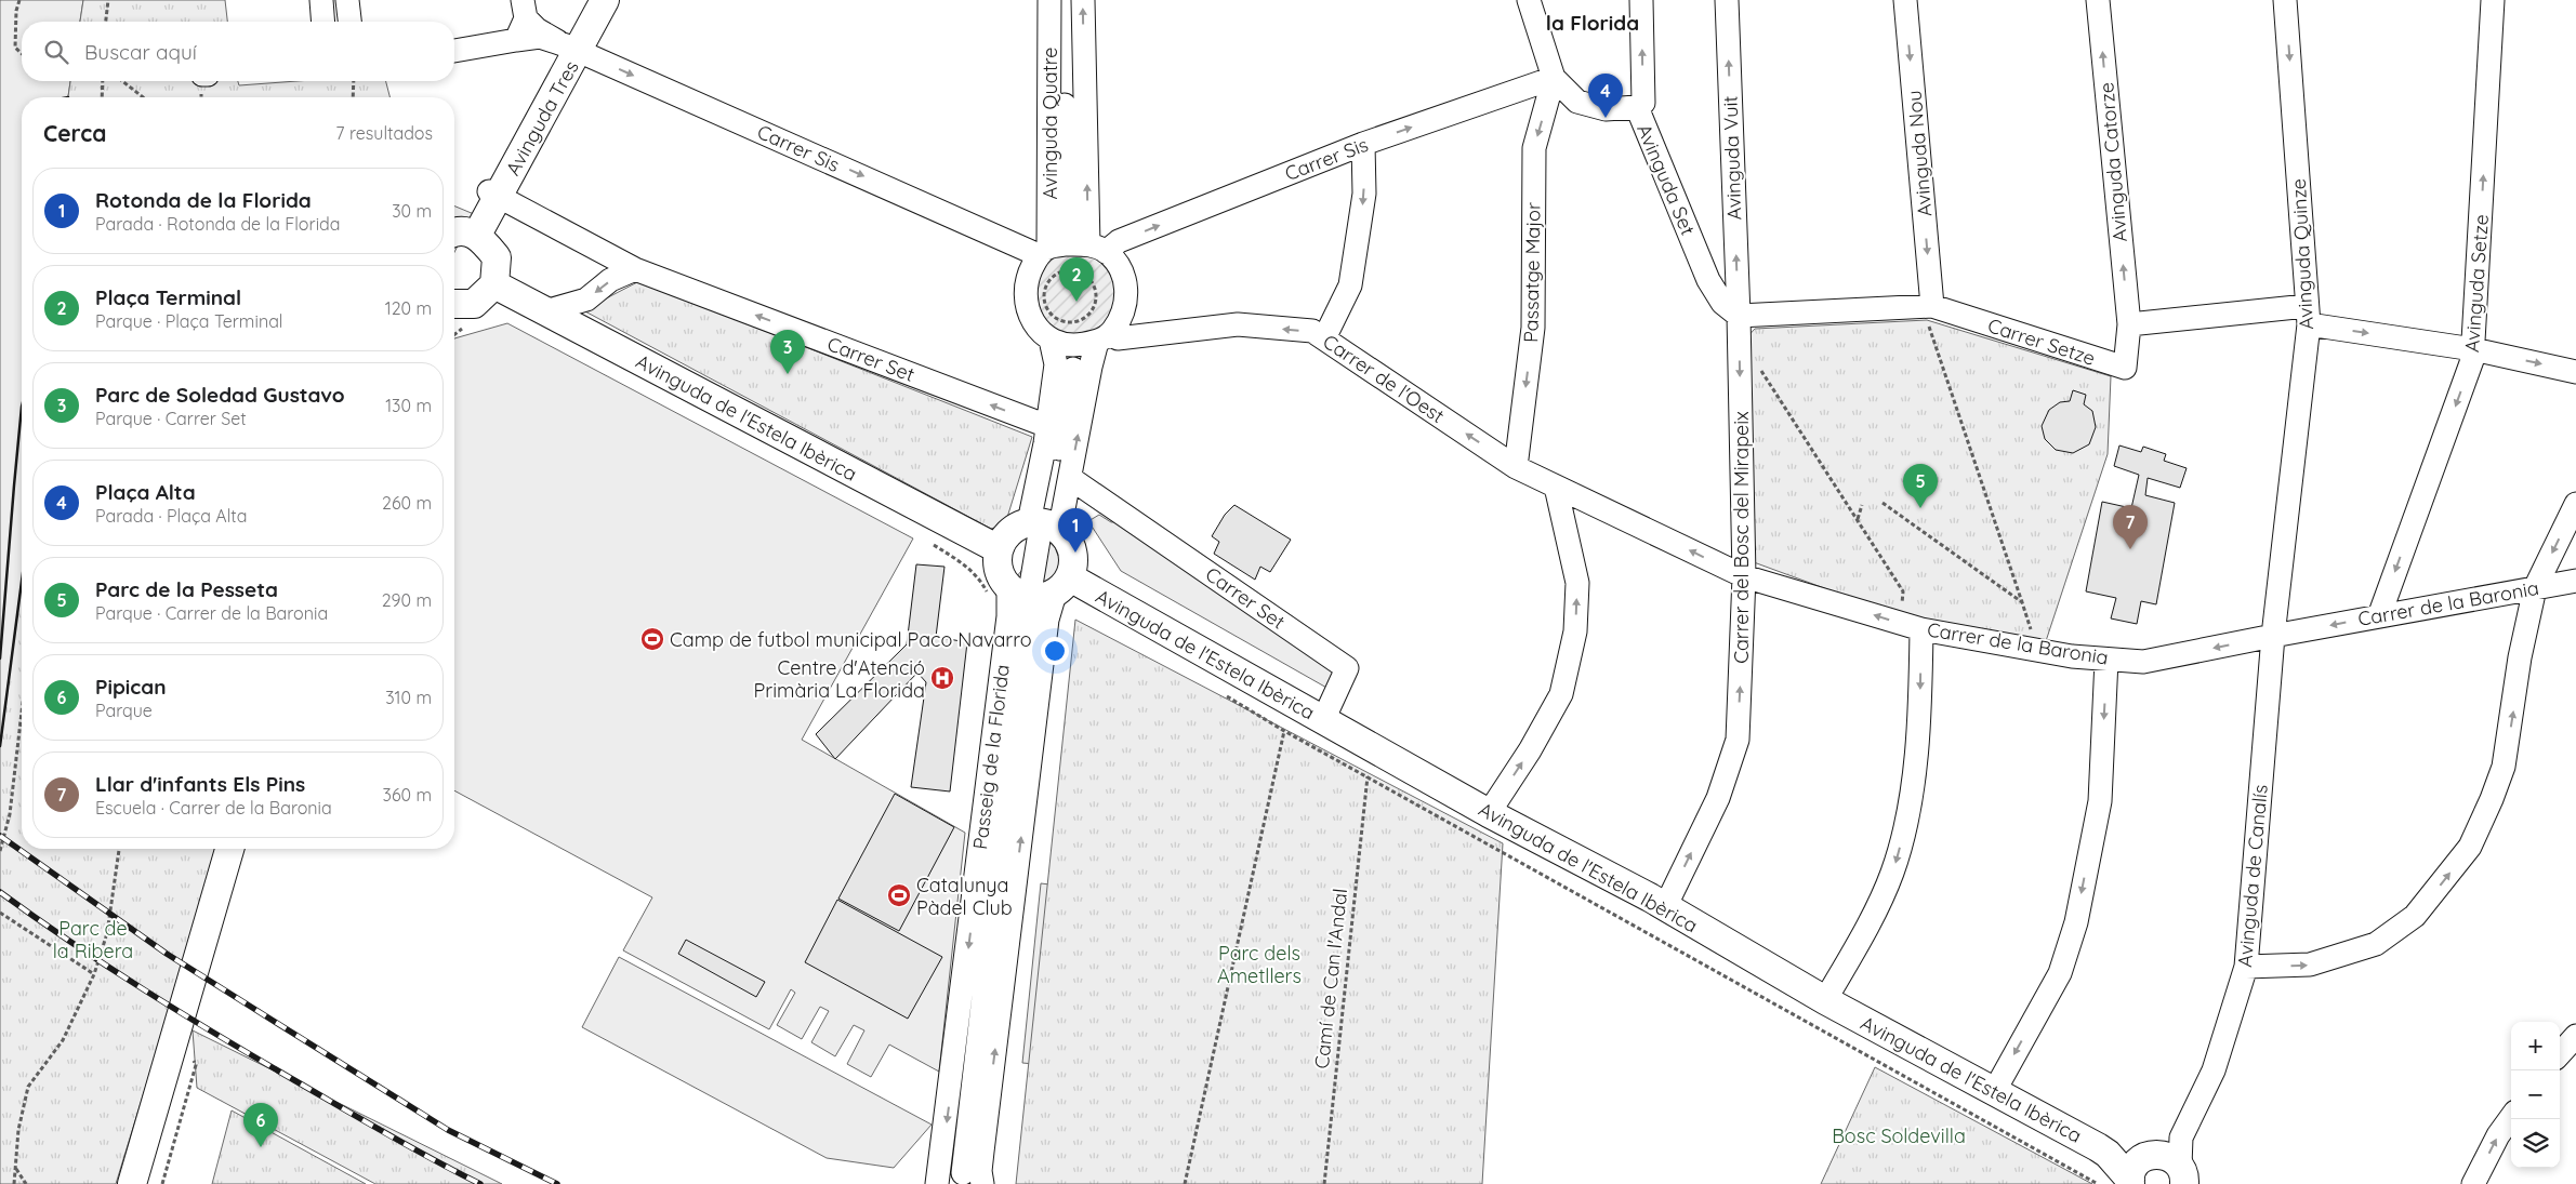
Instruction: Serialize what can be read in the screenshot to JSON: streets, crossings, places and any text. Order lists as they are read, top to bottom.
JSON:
{
  "streets": {
    "main road": ["Avinguda Tres", "Avinguda de l'Estela Ibèrica"],
    "street": [
      "Avinguda Quatre",
      "Carrer Sis",
      "Avinguda Nou",
      "Avinguda Vuit",
      "Avinguda Catorze",
      "Avinguda Set",
      "Avinguda Quinze",
      "Passatge Major",
      "Avinguda Setze",
      "Carrer Setze",
      "Carrer Set",
      "Carrer de l'Oest",
      "Carrer del Bosc del Mirapeix",
      "Carrer de la Baronia",
      "Passeig de la Florida",
      "Avinguda de Canalís"
    ],
    "path": ["Camí de Can l'Andal"]
  },
  "crossings": [
    ["Avinguda Tres", "Carrer Sis"],
    ["Avinguda Tres", "Carrer Set"],
    ["Avinguda Quatre", "Carrer Sis"],
    ["Carrer Sis", "Passatge Major"],
    ["Avinguda Nou", "Carrer Setze"],
    ["Avinguda Vuit", "Avinguda Set"],
    ["Avinguda Vuit", "Carrer Setze"],
    ["Avinguda Vuit", "Carrer del Bosc del Mirapeix"],
    ["Avinguda Catorze", "Carrer Setze"],
    ["Avinguda Set", "Carrer Setze"],
    ["Avinguda Set", "Carrer del Bosc del Mirapeix"],
    ["Avinguda Quinze", "Carrer de la Baronia"],
    ["Avinguda Quinze", "Avinguda de Canalís"],
    ["Passatge Major", "Carrer de l'Oest"],
    ["Passatge Major", "Carrer de la Baronia"],
    ["Avinguda Setze", "Carrer de la Baronia"],
    ["Carrer Setze", "Carrer del Bosc del Mirapeix"],
    ["Carrer Set", "Avinguda de l'Estela Ibèrica"],
    ["Carrer de l'Oest", "Carrer de la Baronia"],
    ["Avinguda de l'Estela Ibèrica", "Carrer del Bosc del Mirapeix"],
    ["Avinguda de l'Estela Ibèrica", "Passeig de la Florida"],
    ["Avinguda de l'Estela Ibèrica", "Avinguda de Canalís"],
    ["Carrer del Bosc del Mirapeix", "Carrer de la Baronia"],
    ["Carrer de la Baronia", "Avinguda de Canalís"]
  ],
  "one_way": [
    "Carrer Sis",
    "Avinguda Nou",
    "Avinguda Vuit",
    "Avinguda Catorze",
    "Avinguda Quinze",
    "Carrer Set",
    "Carrer de l'Oest",
    "Carrer de la Baronia"
  ],
  "districts": ["la Florida"],
  "parks": ["Parc de la Ribera", "Parc dels Ametllers", "Bosc Soldevilla"],
  "places": {
    "sports": ["Camp de futbol municipal Paco Navarro", "Catalunya Pàdel Club"],
    "hospital": ["Centre d'Atenció Primària La Florida"]
  },
  "page": {
    "search": "Buscar aquí",
    "pins": [
      "4",
      "2",
      "3",
      "5",
      "7",
      "1",
      "6"
    ],
    "heading": ["Cerca", "7 resultados"],
    "list": [
      {
        "mark": "1",
        "name": "Rotonda de la Florida",
        "note": "Parada · Rotonda de la Florida",
        "value": "30 m"
      },
      {
        "mark": "2",
        "name": "Plaça Terminal",
        "note": "Parque · Plaça Terminal",
        "value": "120 m"
      },
      {
        "mark": "3",
        "name": "Parc de Soledad Gustavo",
        "note": "Parque · Carrer Set",
        "value": "130 m"
      },
      {
        "mark": "4",
        "name": "Plaça Alta",
        "note": "Parada · Plaça Alta",
        "value": "260 m"
      },
      {
        "mark": "5",
        "name": "Parc de la Pesseta",
        "note": "Parque · Carrer de la Baronia",
        "value": "290 m"
      },
      {
        "mark": "6",
        "name": "Pipican",
        "note": "Parque",
        "value": "310 m"
      },
      {
        "mark": "7",
        "name": "Llar d'infants Els Pins",
        "note": "Escuela · Carrer de la Baronia",
        "value": "360 m"
      }
    ],
    "map_buttons": ["+", "−"]
  }
}
